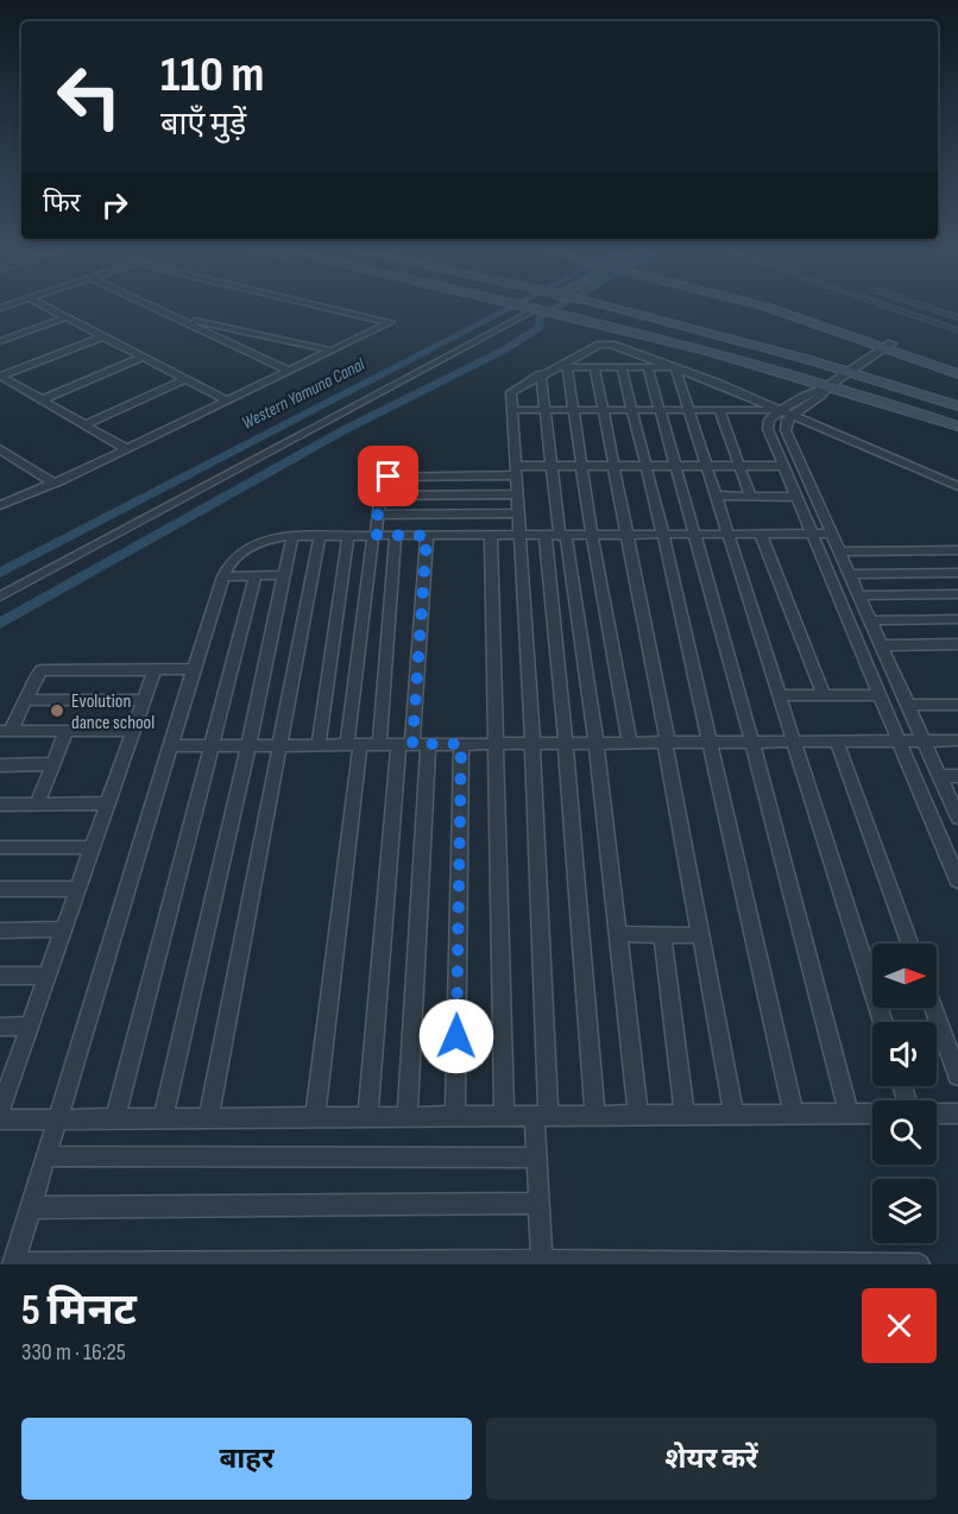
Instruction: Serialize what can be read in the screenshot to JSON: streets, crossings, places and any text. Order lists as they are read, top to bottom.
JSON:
{
  "water": ["Western Yamuna Canal"],
  "places": ["Evolution dance school"],
  "north": "right",
  "page": {
    "turn": ["110 m", "बाएँ मुड़ें"],
    "then": "फिर",
    "heading": ["5 मिनट", "330 m · 16:25"],
    "buttons": ["बाहर", "शेयर करें"]
  }
}
